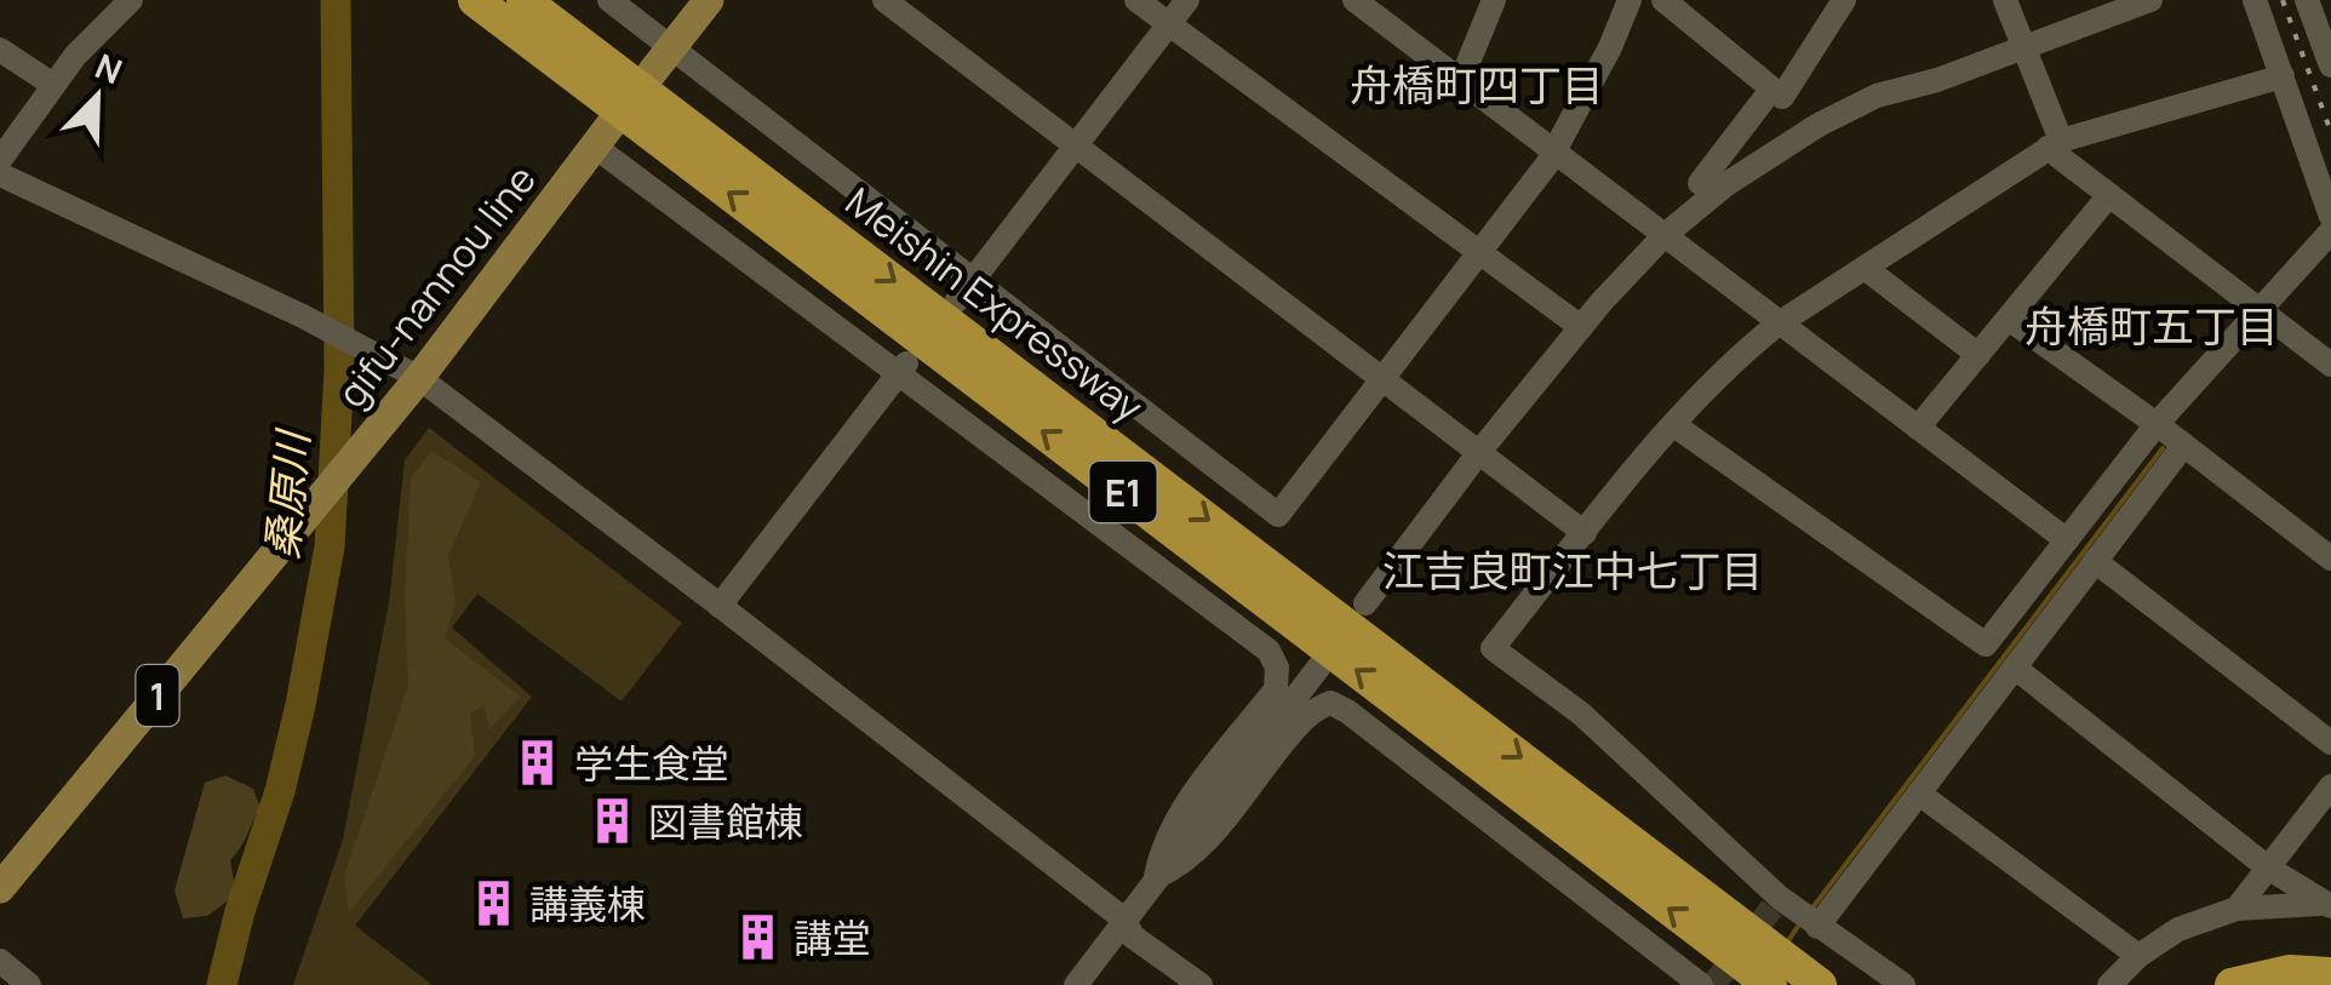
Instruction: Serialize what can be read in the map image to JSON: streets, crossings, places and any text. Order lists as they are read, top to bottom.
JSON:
{
  "streets": {
    "highway": ["Meishin Expressway", "E1"],
    "main road": ["gifu-nannou line", "1"]
  },
  "districts": ["舟橋町四丁目", "舟橋町五丁目", "江吉良町江中七丁目"],
  "water": ["桑原川"],
  "places": {
    "building": [
      "学生食堂",
      "図書館棟",
      "講義棟",
      "講堂"
    ]
  },
  "north": "top right"
}
